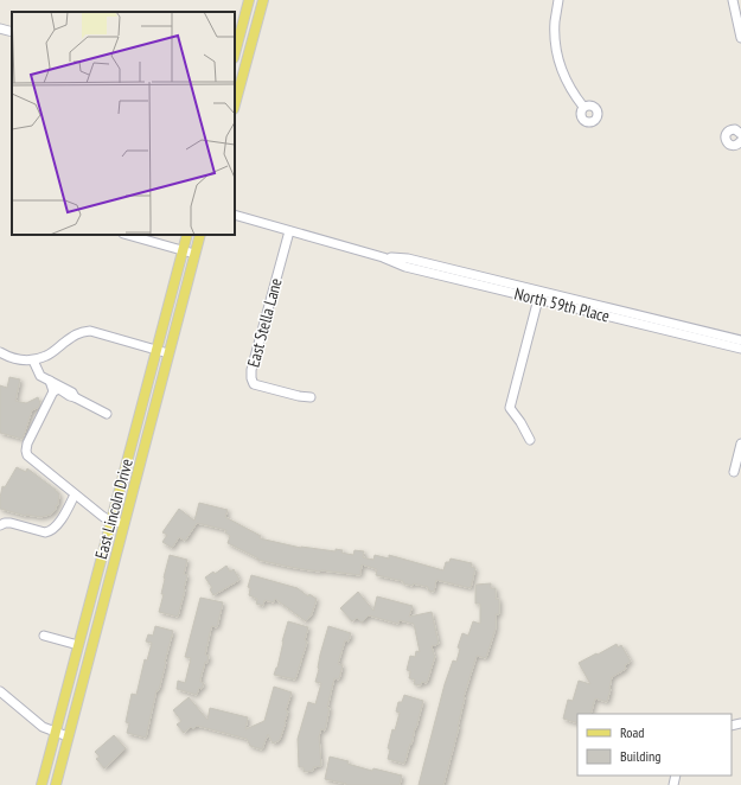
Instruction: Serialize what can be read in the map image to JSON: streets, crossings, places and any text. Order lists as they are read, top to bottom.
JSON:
{
  "streets": {
    "main road": ["East Lincoln Drive"],
    "street": ["North 59th Place", "East Stella Lane"]
  },
  "crossings": [
    ["North 59th Place", "East Stella Lane"]
  ],
  "legend": ["Road", "Building"]
}
